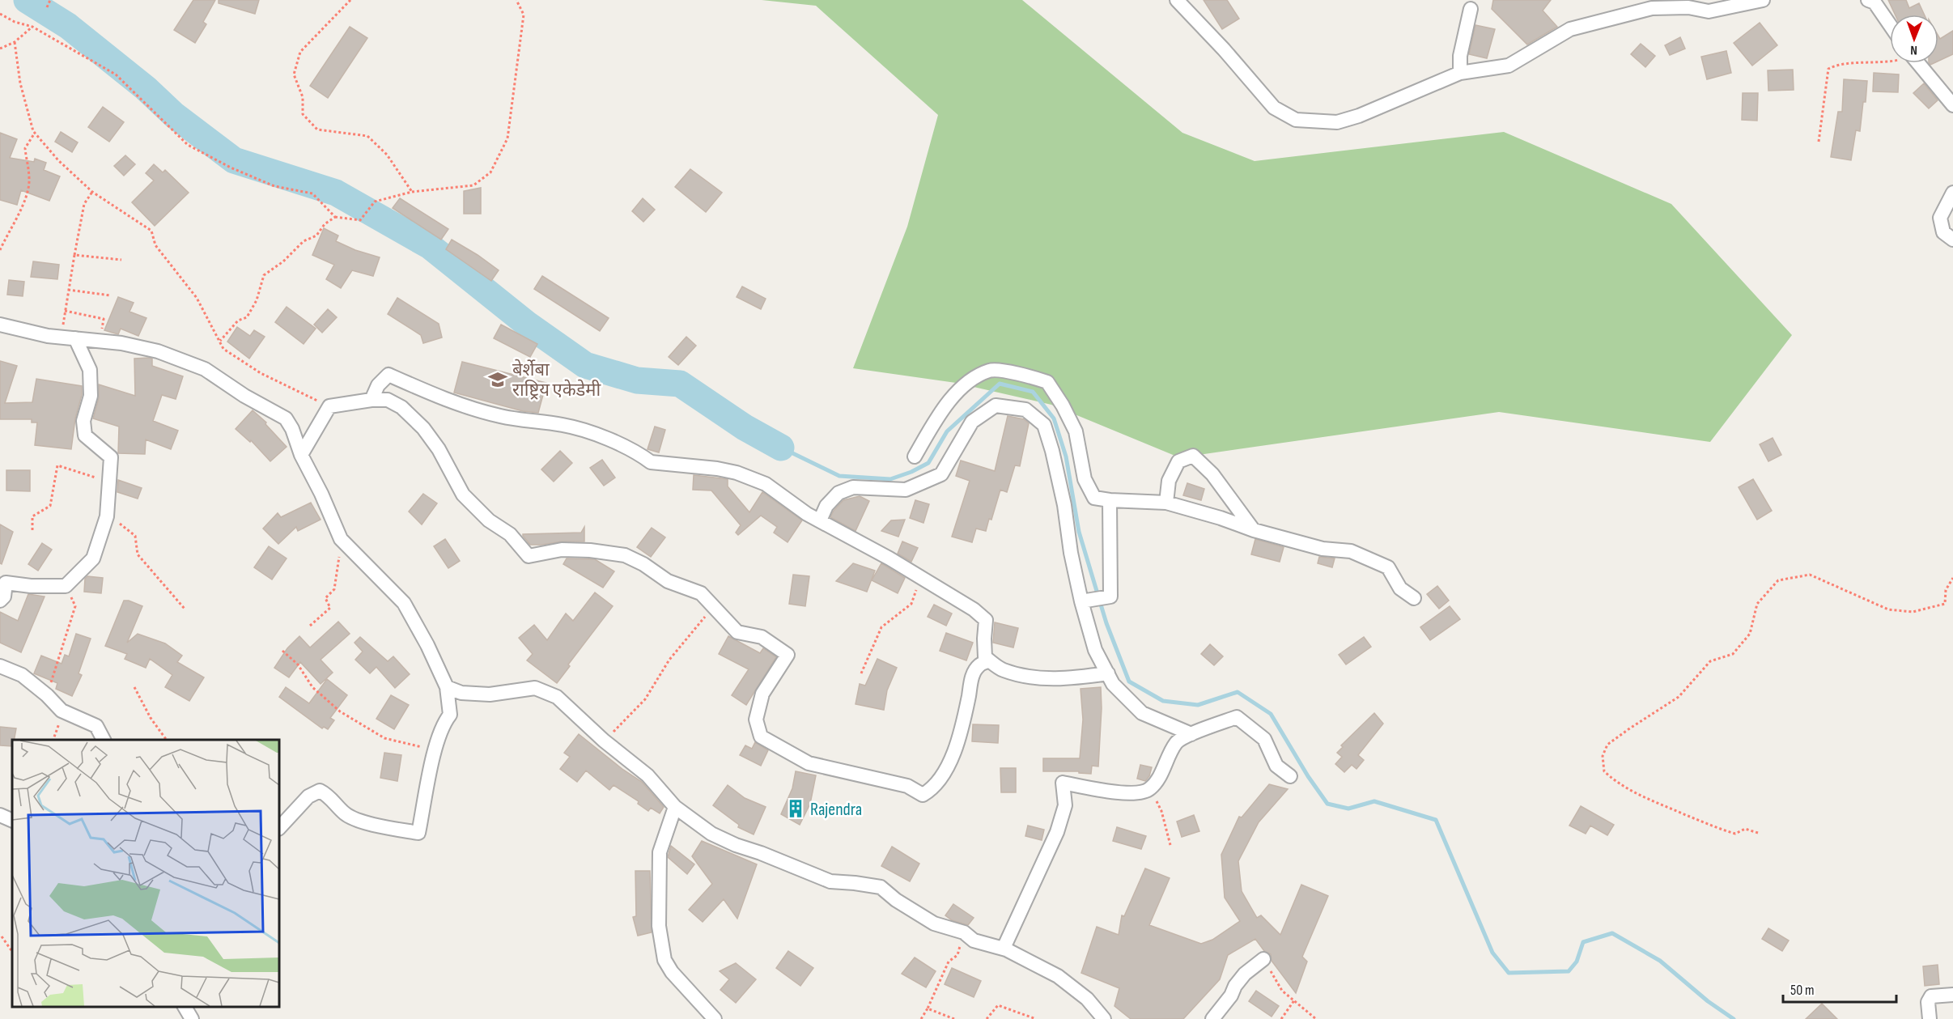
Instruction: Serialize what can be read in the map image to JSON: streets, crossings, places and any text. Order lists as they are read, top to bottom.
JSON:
{
  "places": {
    "school or university": ["बेर्शेबा राष्ट्रिय एकेडेमी"],
    "building": ["Rajendra"]
  },
  "scale_bar": "50 m",
  "north": "bottom"
}
